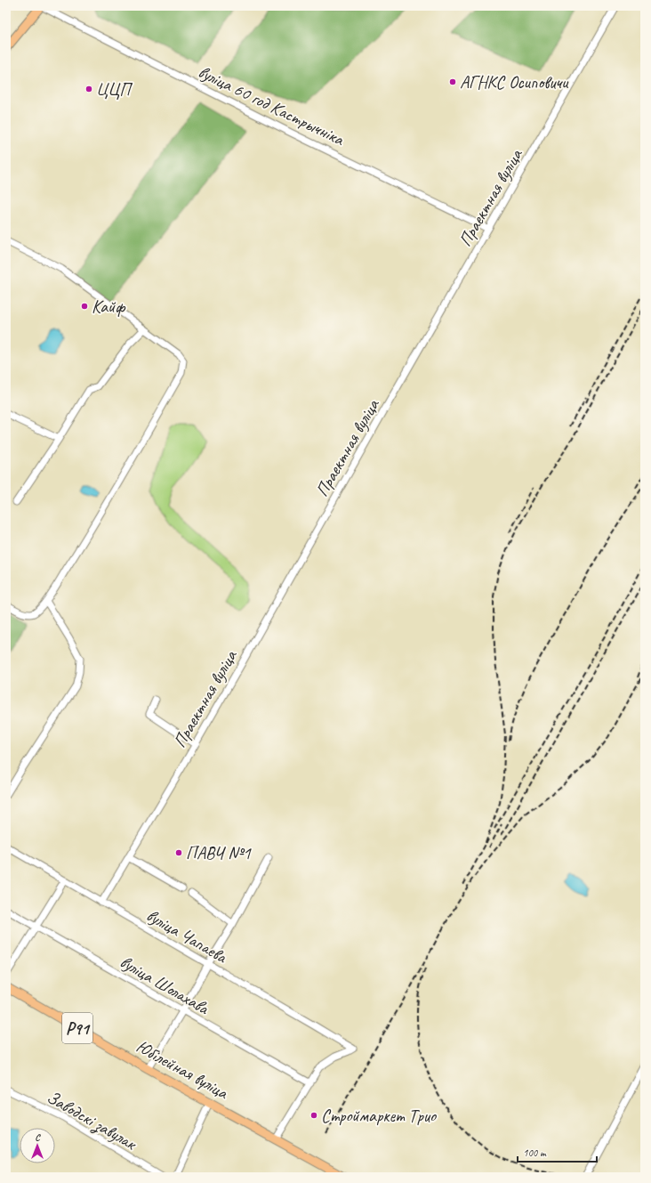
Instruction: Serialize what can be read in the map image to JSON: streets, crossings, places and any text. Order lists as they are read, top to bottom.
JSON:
{
  "streets": {
    "main road": ["Р91", "Юбілейная вуліца"],
    "street": [
      "вуліца 60 год Кастрычніка",
      "Праектная вуліца",
      "вуліца Чапаева",
      "вуліца Шолахава",
      "Заводскі завулак"
    ]
  },
  "crossings": [
    ["вуліца 60 год Кастрычніка", "Праектная вуліца"],
    ["Праектная вуліца", "вуліца Чапаева"],
    ["вуліца Чапаева", "вуліца Шолахава"]
  ],
  "places": [
    "АГНКС Осиповичи",
    "ЦЦП",
    "Кайф",
    "ПАВЧ №1",
    "Строймаркет Трио"
  ],
  "scale_bar": "100 m",
  "north": "top"
}
